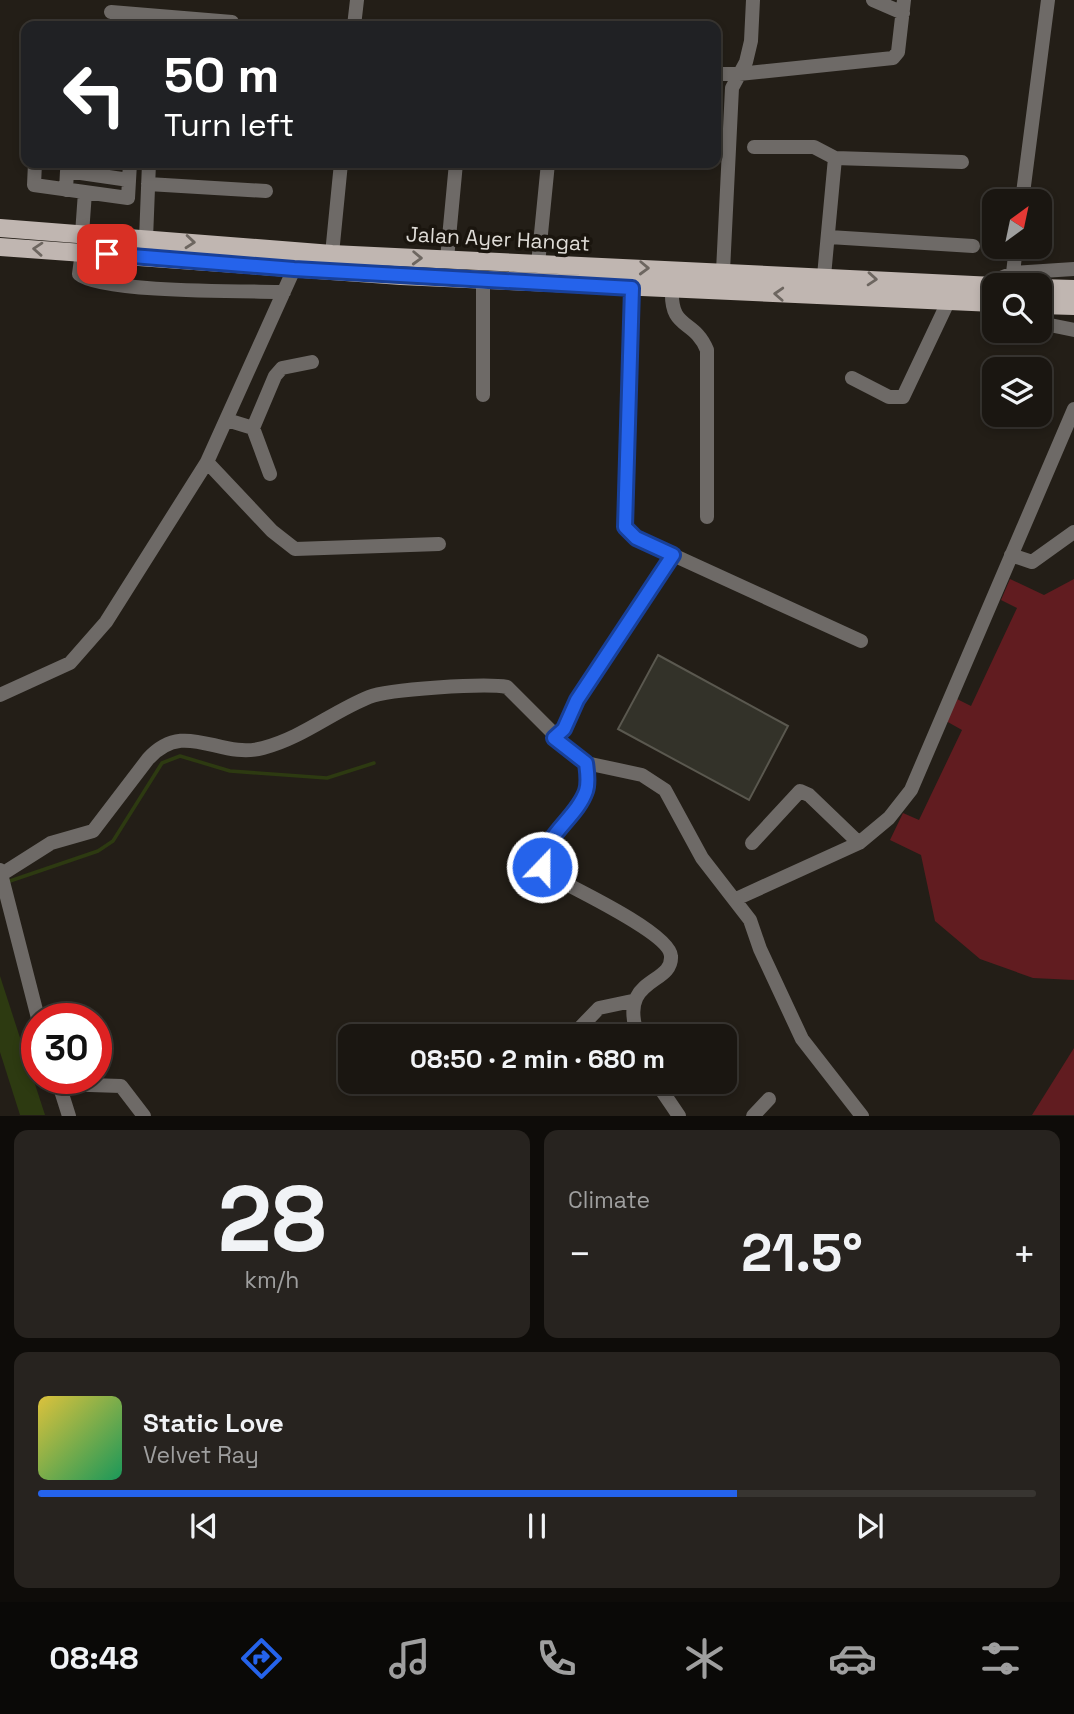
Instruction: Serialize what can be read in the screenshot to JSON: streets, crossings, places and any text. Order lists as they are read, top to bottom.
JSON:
{
  "streets": {
    "main road": ["Jalan Ayer Hangat"]
  },
  "north": "top right",
  "page": {
    "turn": ["50 m", "Turn left"],
    "limit": "30",
    "trip": "08:50 · 2 min · 680 m",
    "tile": [
      ["28", "km/h"],
      "Climate"
    ],
    "heat": ["−", "21.5°", "+"],
    "song": ["Static Love", "Velvet Ray"],
    "tabs": "08:48"
  }
}
